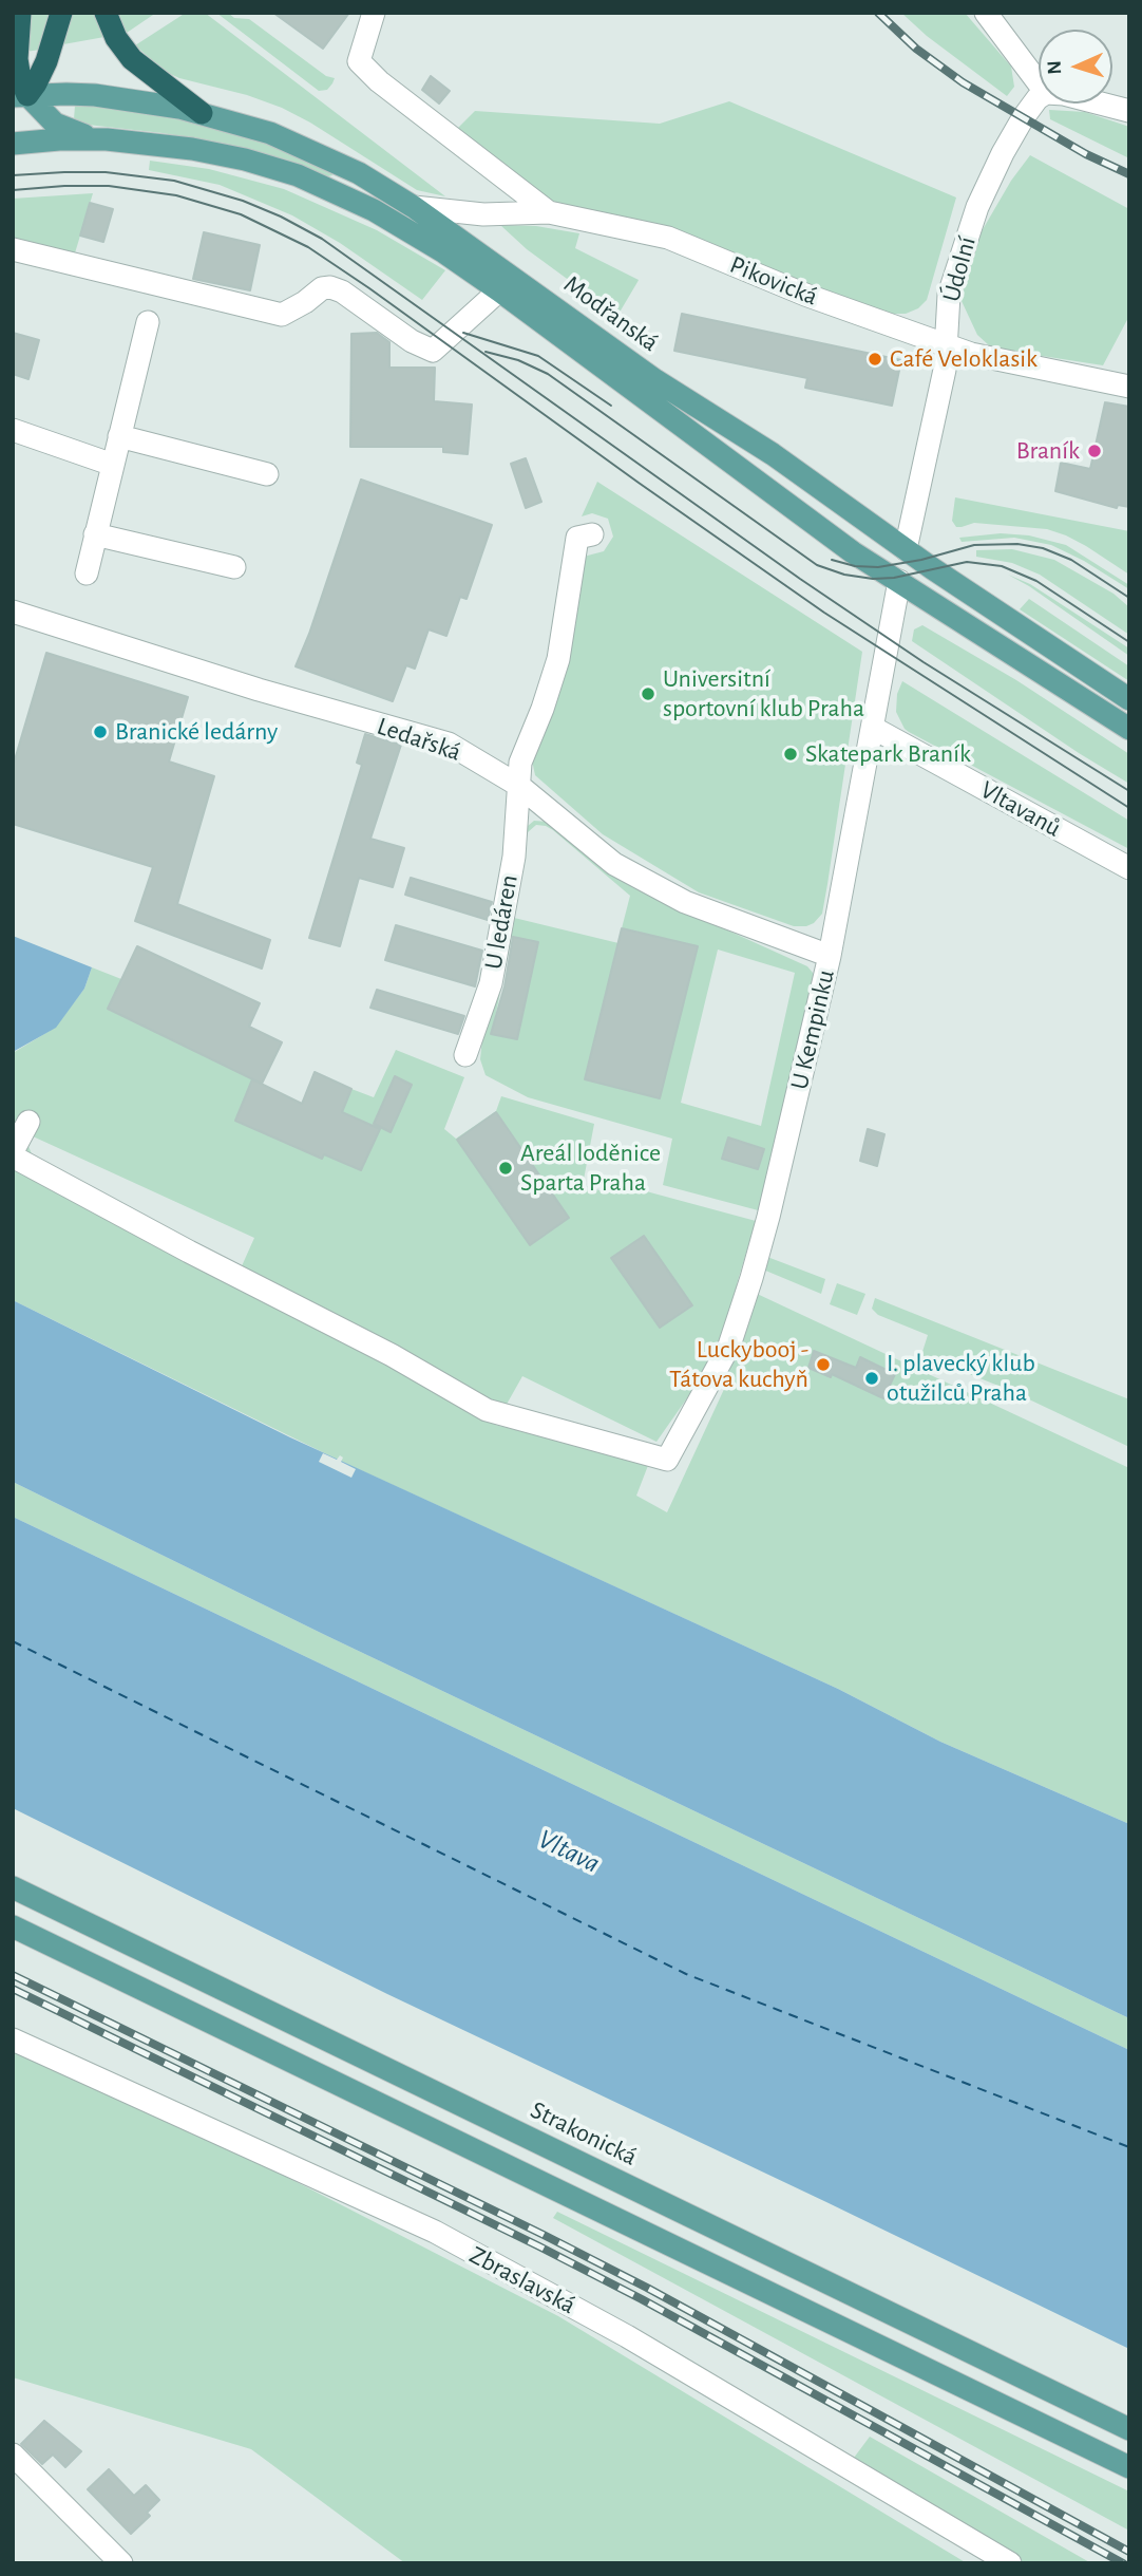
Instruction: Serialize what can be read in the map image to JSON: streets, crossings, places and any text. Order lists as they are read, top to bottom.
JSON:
{
  "streets": {
    "main road": ["Modřanská", "Strakonická"],
    "street": [
      "Údolní",
      "Pikovická",
      "Ledařská",
      "Vltavanů",
      "U ledáren",
      "U Kempinku",
      "Zbraslavská"
    ]
  },
  "crossings": [
    ["Údolní", "Pikovická"],
    ["Údolní", "Modřanská"],
    ["Pikovická", "Modřanská"],
    ["Modřanská", "U Kempinku"],
    ["Ledařská", "U ledáren"],
    ["Ledařská", "U Kempinku"],
    ["Vltavanů", "U Kempinku"]
  ],
  "water": ["Vltava"],
  "places": [
    "Café Veloklasik",
    "Braník",
    "Universitní sportovní klub Praha",
    "Branické ledárny",
    "Skatepark Braník",
    "Areál loděnice Sparta Praha",
    "Luckybooj - Tátova kuchyň",
    "I. plavecký klub otužilců Praha"
  ],
  "north": "left"
}
